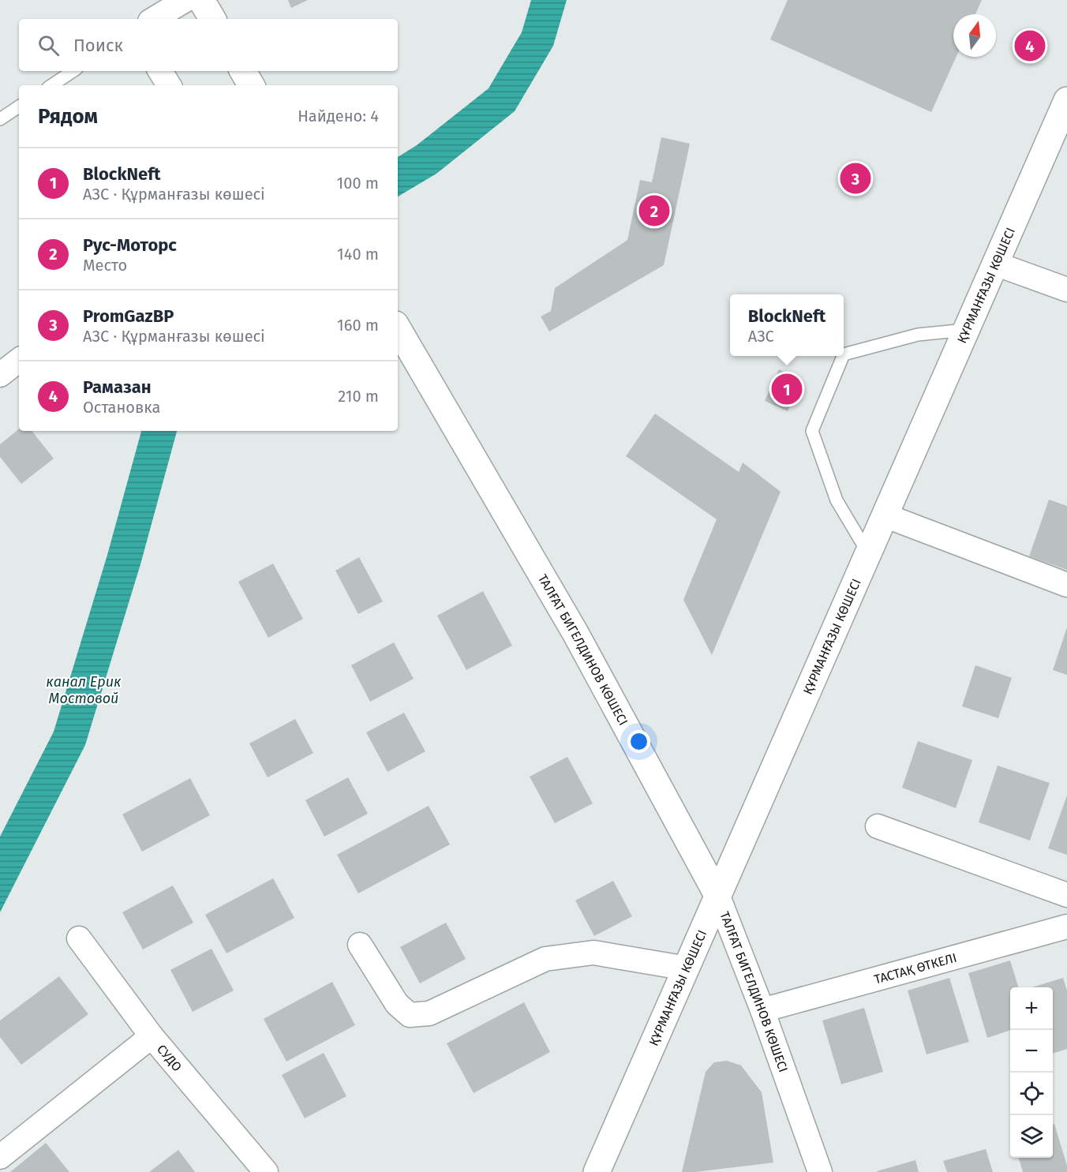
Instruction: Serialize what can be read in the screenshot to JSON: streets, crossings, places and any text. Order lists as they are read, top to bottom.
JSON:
{
  "streets": {
    "main road": ["ҚҰРМАНҒАЗЫ КӨШЕСІ", "ТАЛҒАТ БИГЕЛДИНОВ КӨШЕСІ"],
    "street": ["ТАСТАҚ ӨТКЕЛІ", "СУДО"]
  },
  "crossings": [
    ["ҚҰРМАНҒАЗЫ КӨШЕСІ", "ТАЛҒАТ БИГЕЛДИНОВ КӨШЕСІ"],
    ["ТАЛҒАТ БИГЕЛДИНОВ КӨШЕСІ", "ТАСТАҚ ӨТКЕЛІ"]
  ],
  "water": ["канал Ерик Мостовой"],
  "north": "top",
  "page": {
    "search": "Поиск",
    "pins": [
      "4",
      "3",
      "2",
      "1"
    ],
    "heading": ["Рядом", "Найдено: 4"],
    "list": [
      {
        "mark": "1",
        "name": "BlockNeft",
        "note": "АЗС · Құрманғазы көшесі",
        "value": "100 m"
      },
      {
        "mark": "2",
        "name": "Рус-Моторс",
        "note": "Место",
        "value": "140 m"
      },
      {
        "mark": "3",
        "name": "PromGazBP",
        "note": "АЗС · Құрманғазы көшесі",
        "value": "160 m"
      },
      {
        "mark": "4",
        "name": "Рамазан",
        "note": "Остановка",
        "value": "210 m"
      }
    ],
    "popup": ["BlockNeft", "АЗС"],
    "map_buttons": ["+", "−"]
  }
}
